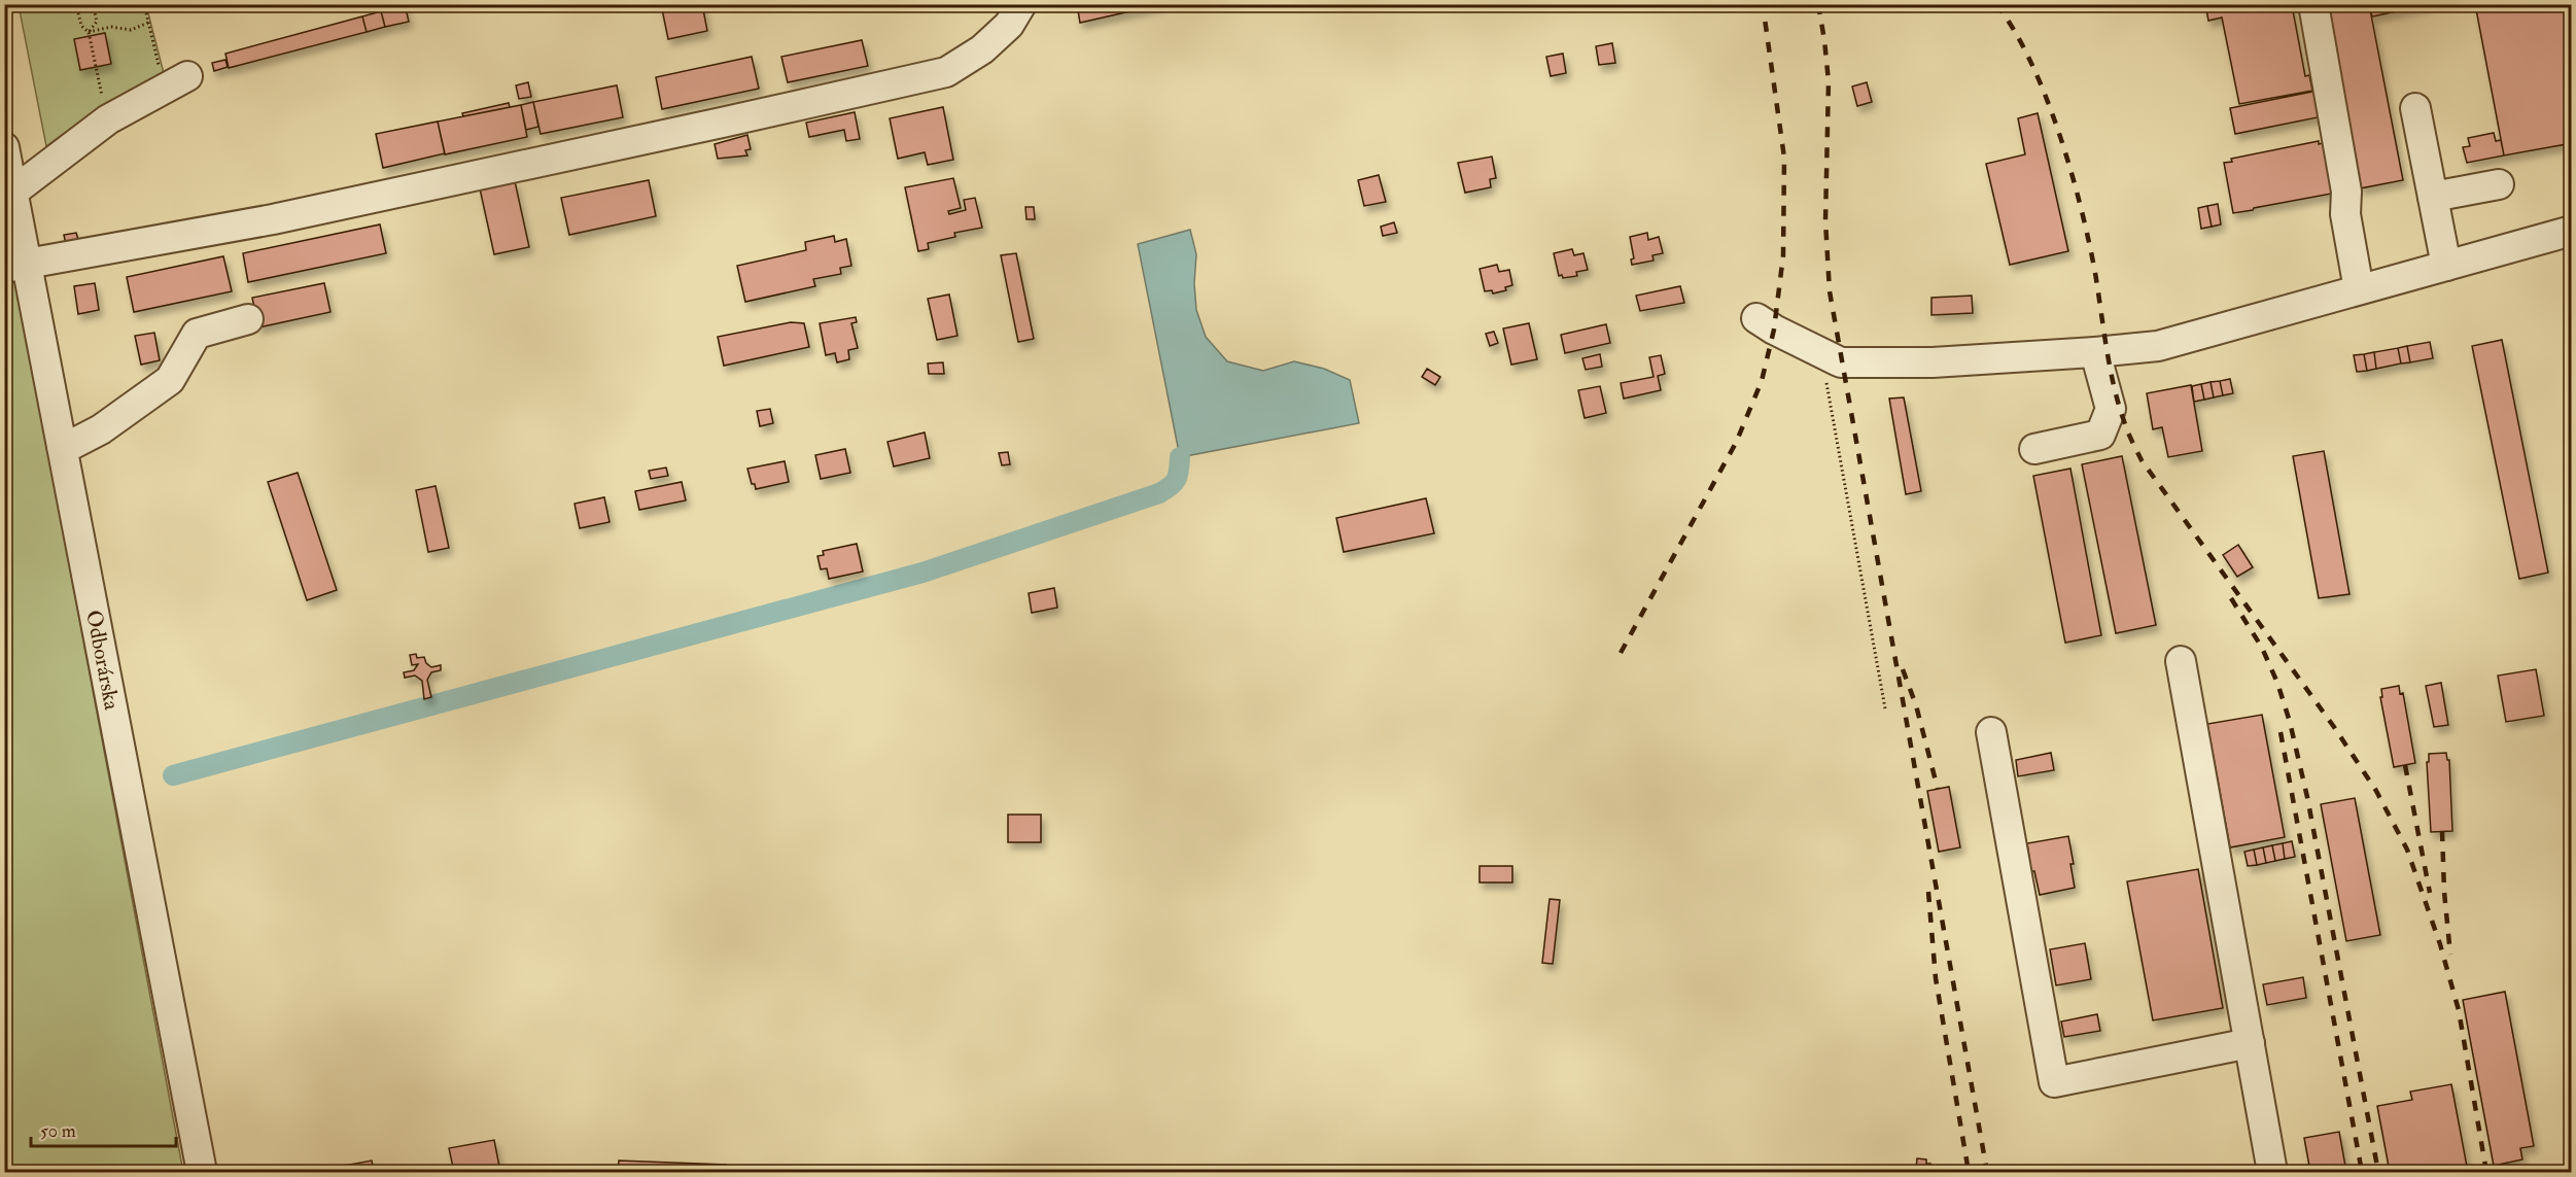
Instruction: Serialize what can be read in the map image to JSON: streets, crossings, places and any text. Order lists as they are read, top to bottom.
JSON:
{
  "streets": {
    "street": ["Odborárska"]
  },
  "scale_bar": "50 m"
}
